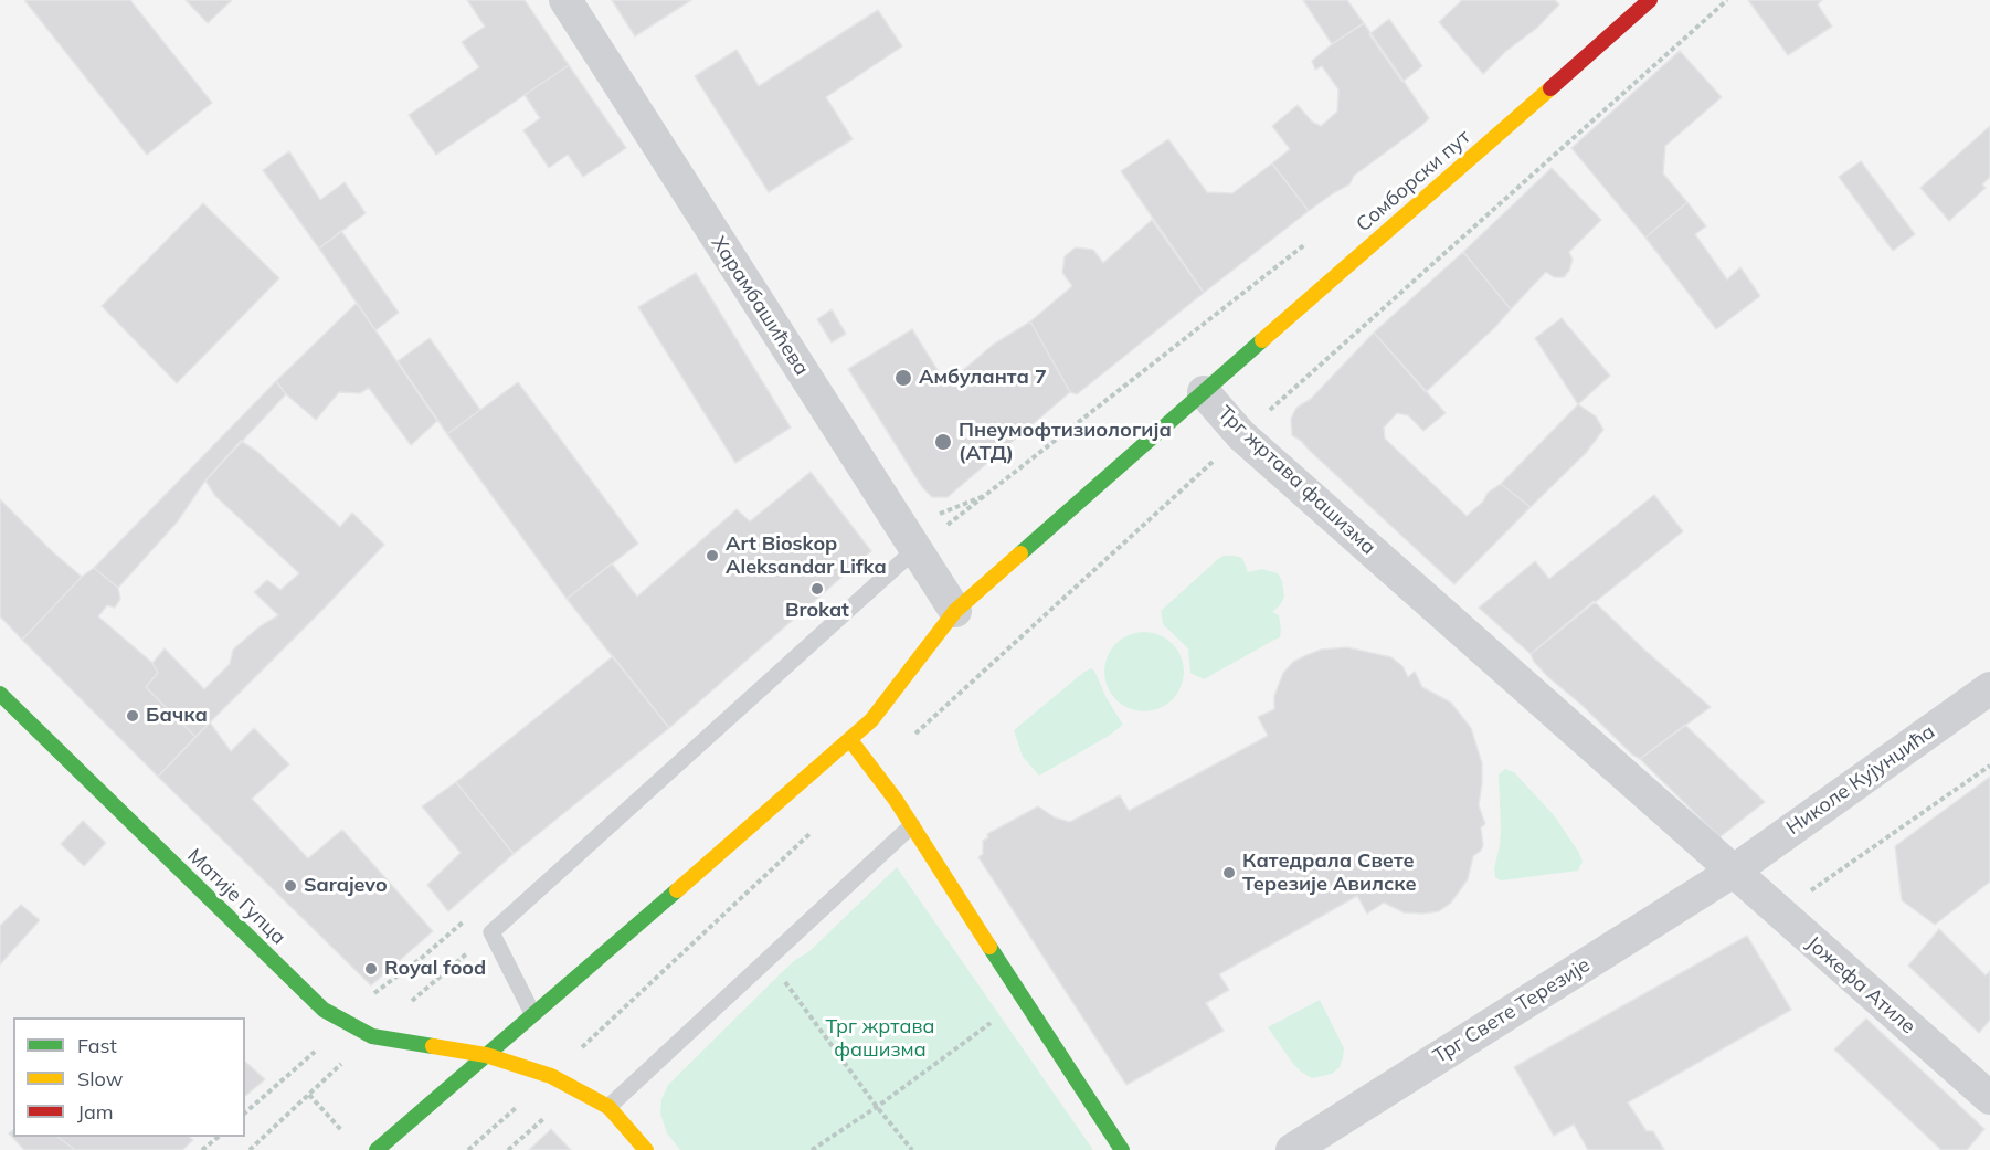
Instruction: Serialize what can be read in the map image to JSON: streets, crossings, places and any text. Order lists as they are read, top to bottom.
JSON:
{
  "streets": {
    "street": [
      "Сомборски пут",
      "Харамбашићева",
      "Трг жртава фашизма",
      "Николе Кујунџића",
      "Матије Гупца",
      "Јожефа Атиле",
      "Трг Свете Терезије"
    ]
  },
  "crossings": [
    ["Сомборски пут", "Трг жртава фашизма"],
    ["Харамбашићева", "Трг жртава фашизма"],
    ["Трг жртава фашизма", "Николе Кујунџића"],
    ["Трг жртава фашизма", "Матије Гупца"],
    ["Трг жртава фашизма", "Јожефа Атиле"],
    ["Трг жртава фашизма", "Трг Свете Терезије"],
    ["Николе Кујунџића", "Јожефа Атиле"],
    ["Николе Кујунџића", "Трг Свете Терезије"],
    ["Јожефа Атиле", "Трг Свете Терезије"]
  ],
  "parks": ["Трг жртава фашизма"],
  "places": [
    "Амбуланта 7",
    "Пнеумофтизиологија (АТД)",
    "Art Bioskop Aleksandar Lifka",
    "Brokat",
    "Бачка",
    "Катедрала Свете Терезије Авилске",
    "Sarajevo",
    "Royal food"
  ],
  "legend": ["Fast", "Slow", "Jam"]
}
